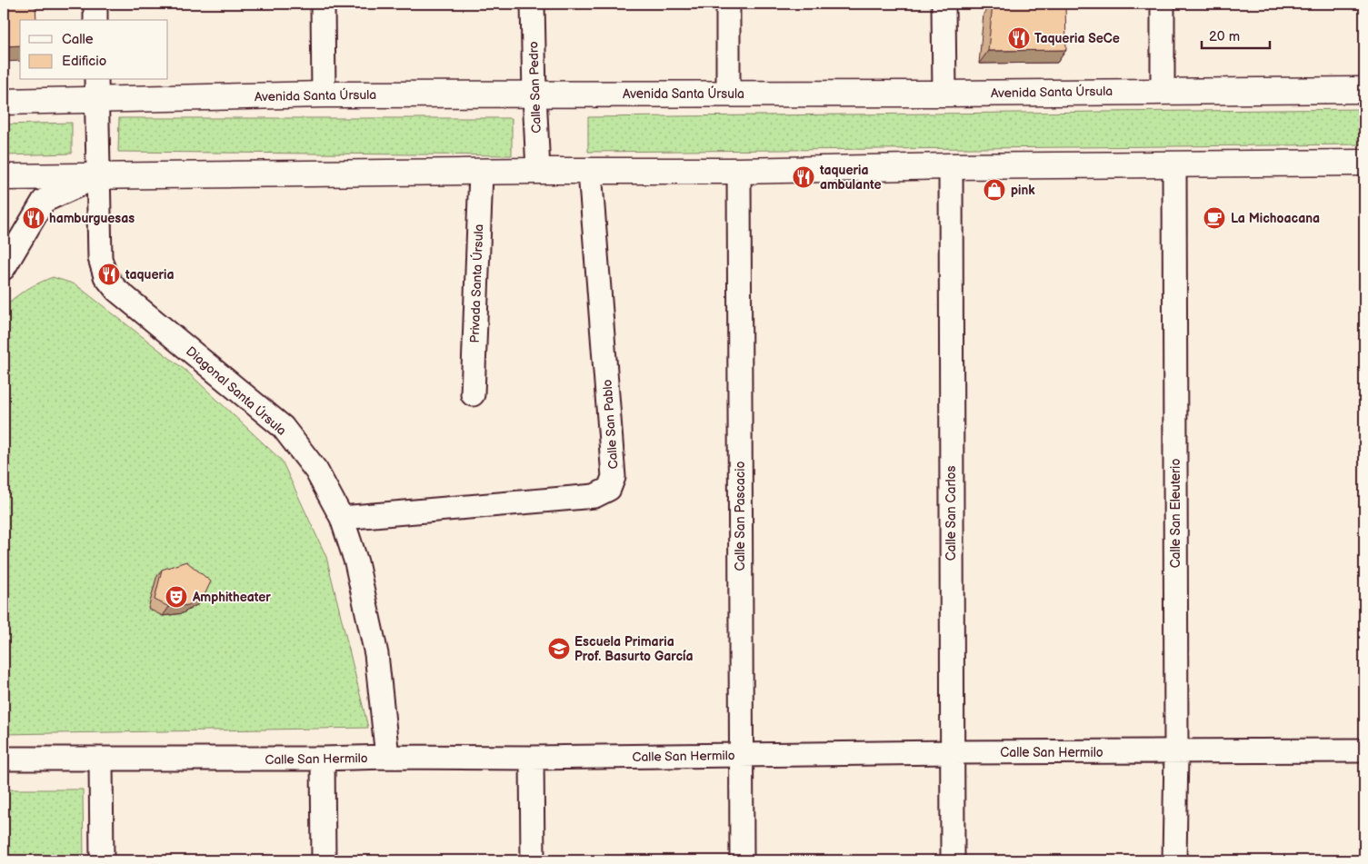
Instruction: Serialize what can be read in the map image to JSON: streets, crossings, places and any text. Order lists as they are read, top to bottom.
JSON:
{
  "streets": {
    "street": [
      "Calle San Pedro",
      "Avenida Santa Úrsula",
      "Privada Santa Úrsula",
      "Diagonal Santa Úrsula",
      "Calle San Pablo",
      "Calle San Carlos",
      "Calle San Eleuterio",
      "Calle San Pascacio",
      "Calle San Hermilo"
    ]
  },
  "crossings": [
    ["Calle San Pedro", "Avenida Santa Úrsula"],
    ["Avenida Santa Úrsula", "Diagonal Santa Úrsula"],
    ["Diagonal Santa Úrsula", "Calle San Pablo"],
    ["Diagonal Santa Úrsula", "Calle San Hermilo"],
    ["Calle San Carlos", "Calle San Hermilo"],
    ["Calle San Eleuterio", "Calle San Hermilo"],
    ["Calle San Pascacio", "Calle San Hermilo"]
  ],
  "places": {
    "restaurant": [
      "Taqueria SeCe",
      "taqueria ambulante",
      "hamburguesas",
      "taqueria"
    ],
    "shop": ["pink"],
    "cafe": ["La Michoacana"],
    "theatre": ["Amphitheater"],
    "school or university": ["Escuela Primaria Prof. Basurto García"]
  },
  "legend": ["Calle", "Edificio"],
  "scale_bar": "20 m"
}
